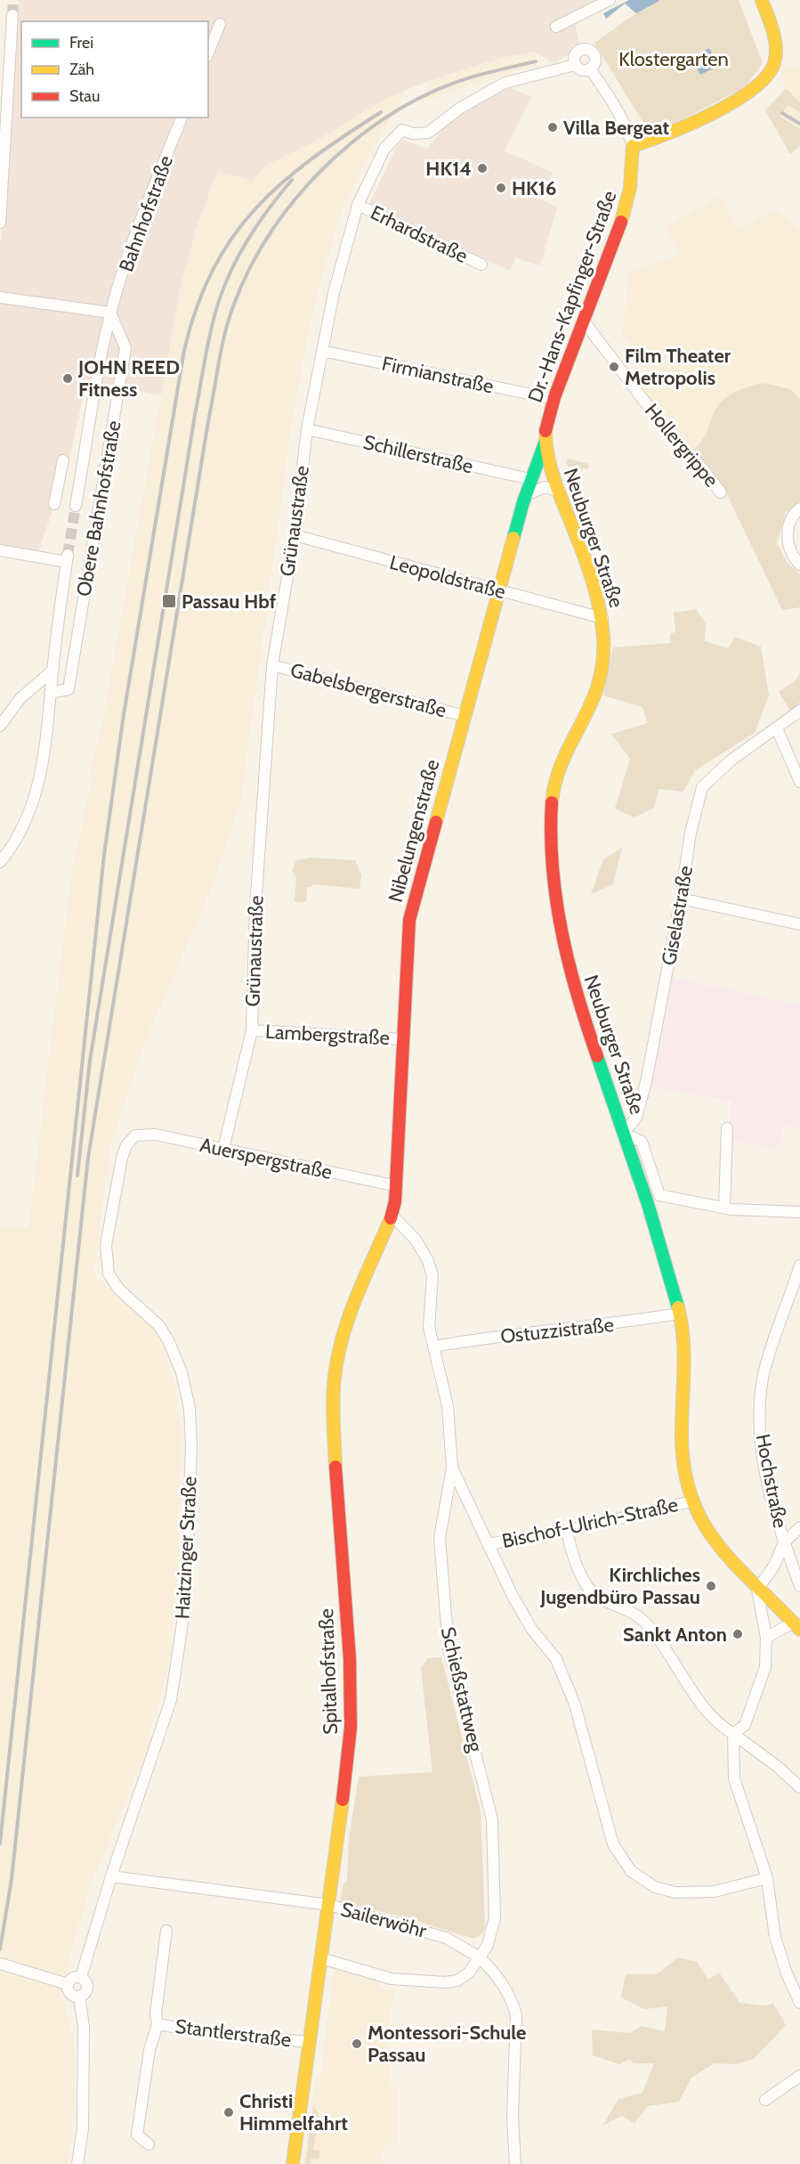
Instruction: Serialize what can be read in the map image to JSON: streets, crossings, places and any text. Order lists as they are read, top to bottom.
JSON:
{
  "streets": {
    "street": [
      "Bahnhofstraße",
      "Erhardstraße",
      "Dr.-Hans-Kapfinger-Straße",
      "Firmianstraße",
      "Hollergrippe",
      "Schillerstraße",
      "Obere Bahnhofstraße",
      "Grünaustraße",
      "Neuburger Straße",
      "Leopoldstraße",
      "Gabelsbergerstraße",
      "Nibelungenstraße",
      "Giselastraße",
      "Lambergstraße",
      "Auerspergstraße",
      "Ostuzzistraße",
      "Hochstraße",
      "Bischof-Ulrich-Straße",
      "Haitzinger Straße",
      "Spitalhofstraße",
      "Schießstattweg",
      "Sailerwöhr",
      "Stantlerstraße"
    ]
  },
  "crossings": [
    ["Bahnhofstraße", "Obere Bahnhofstraße"],
    ["Erhardstraße", "Grünaustraße"],
    ["Dr.-Hans-Kapfinger-Straße", "Firmianstraße"],
    ["Dr.-Hans-Kapfinger-Straße", "Hollergrippe"],
    ["Dr.-Hans-Kapfinger-Straße", "Grünaustraße"],
    ["Dr.-Hans-Kapfinger-Straße", "Neuburger Straße"],
    ["Dr.-Hans-Kapfinger-Straße", "Nibelungenstraße"],
    ["Firmianstraße", "Grünaustraße"],
    ["Schillerstraße", "Grünaustraße"],
    ["Schillerstraße", "Nibelungenstraße"],
    ["Grünaustraße", "Leopoldstraße"],
    ["Grünaustraße", "Gabelsbergerstraße"],
    ["Grünaustraße", "Lambergstraße"],
    ["Grünaustraße", "Auerspergstraße"],
    ["Neuburger Straße", "Leopoldstraße"],
    ["Neuburger Straße", "Nibelungenstraße"],
    ["Neuburger Straße", "Giselastraße"],
    ["Neuburger Straße", "Ostuzzistraße"],
    ["Neuburger Straße", "Hochstraße"],
    ["Neuburger Straße", "Bischof-Ulrich-Straße"],
    ["Leopoldstraße", "Nibelungenstraße"],
    ["Gabelsbergerstraße", "Nibelungenstraße"],
    ["Nibelungenstraße", "Lambergstraße"],
    ["Nibelungenstraße", "Auerspergstraße"],
    ["Nibelungenstraße", "Spitalhofstraße"],
    ["Auerspergstraße", "Haitzinger Straße"],
    ["Auerspergstraße", "Spitalhofstraße"],
    ["Ostuzzistraße", "Schießstattweg"],
    ["Haitzinger Straße", "Sailerwöhr"],
    ["Spitalhofstraße", "Schießstattweg"],
    ["Spitalhofstraße", "Sailerwöhr"],
    ["Spitalhofstraße", "Stantlerstraße"],
    ["Schießstattweg", "Sailerwöhr"]
  ],
  "parks": ["Klostergarten"],
  "places": {
    "other": [
      "Villa Bergeat",
      "HK14",
      "HK16",
      "Film Theater Metropolis",
      "JOHN REED Fitness",
      "Kirchliches Jugendbüro Passau",
      "Sankt Anton",
      "Montessori-Schule Passau",
      "Christi Himmelfahrt"
    ],
    "transit": ["Passau Hbf"]
  },
  "legend": ["Frei", "Zäh", "Stau"]
}
